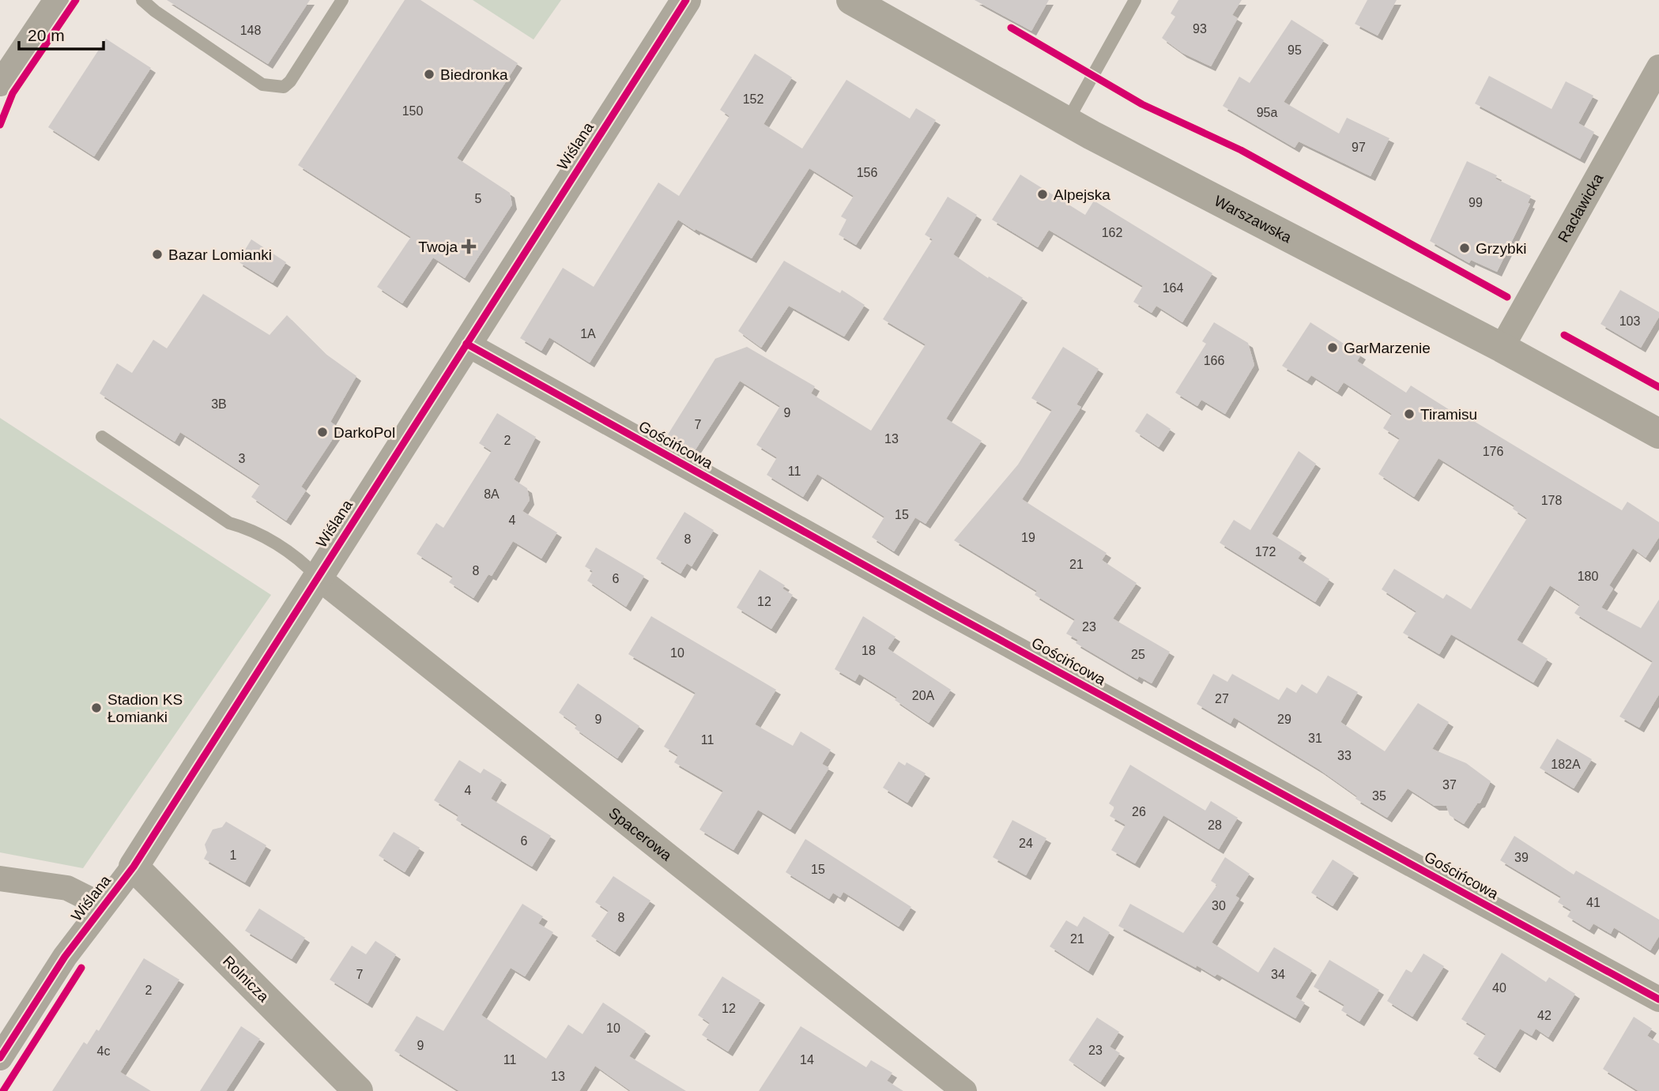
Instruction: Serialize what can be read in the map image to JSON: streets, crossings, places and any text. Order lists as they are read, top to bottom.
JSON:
{
  "streets": {
    "street": [
      "Wiślana",
      "Racławicka",
      "Warszawska",
      "Gościńcowa",
      "Spacerowa",
      "Rolnicza"
    ]
  },
  "crossings": [
    ["Wiślana", "Gościńcowa"],
    ["Wiślana", "Spacerowa"],
    ["Wiślana", "Rolnicza"],
    ["Racławicka", "Warszawska"]
  ],
  "places": {
    "other": [
      "Biedronka",
      "Alpejska",
      "Grzybki",
      "Bazar Lomianki",
      "GarMarzenie",
      "Tiramisu",
      "DarkoPol",
      "Stadion KS Łomianki"
    ],
    "health": ["Twoja"]
  },
  "house_numbers": [
    "93",
    "148",
    "95",
    "152",
    "150",
    "95a",
    "97",
    "156",
    "5",
    "99",
    "162",
    "164",
    "103",
    "1A",
    "166",
    "3B",
    "9",
    "7",
    "13",
    "2",
    "176",
    "3",
    "11",
    "8A",
    "178",
    "15",
    "4",
    "19",
    "8",
    "172",
    "21",
    "8",
    "180",
    "6",
    "12",
    "23",
    "18",
    "10",
    "25",
    "20A",
    "27",
    "9",
    "29",
    "31",
    "11",
    "33",
    "182A",
    "37",
    "4",
    "35",
    "26",
    "28",
    "6",
    "24",
    "1",
    "39",
    "15",
    "41",
    "30",
    "8",
    "21",
    "7",
    "34",
    "40",
    "2",
    "12",
    "42",
    "10",
    "9",
    "23",
    "4c",
    "11",
    "14",
    "13"
  ],
  "scale_bar": "20 m"
}
